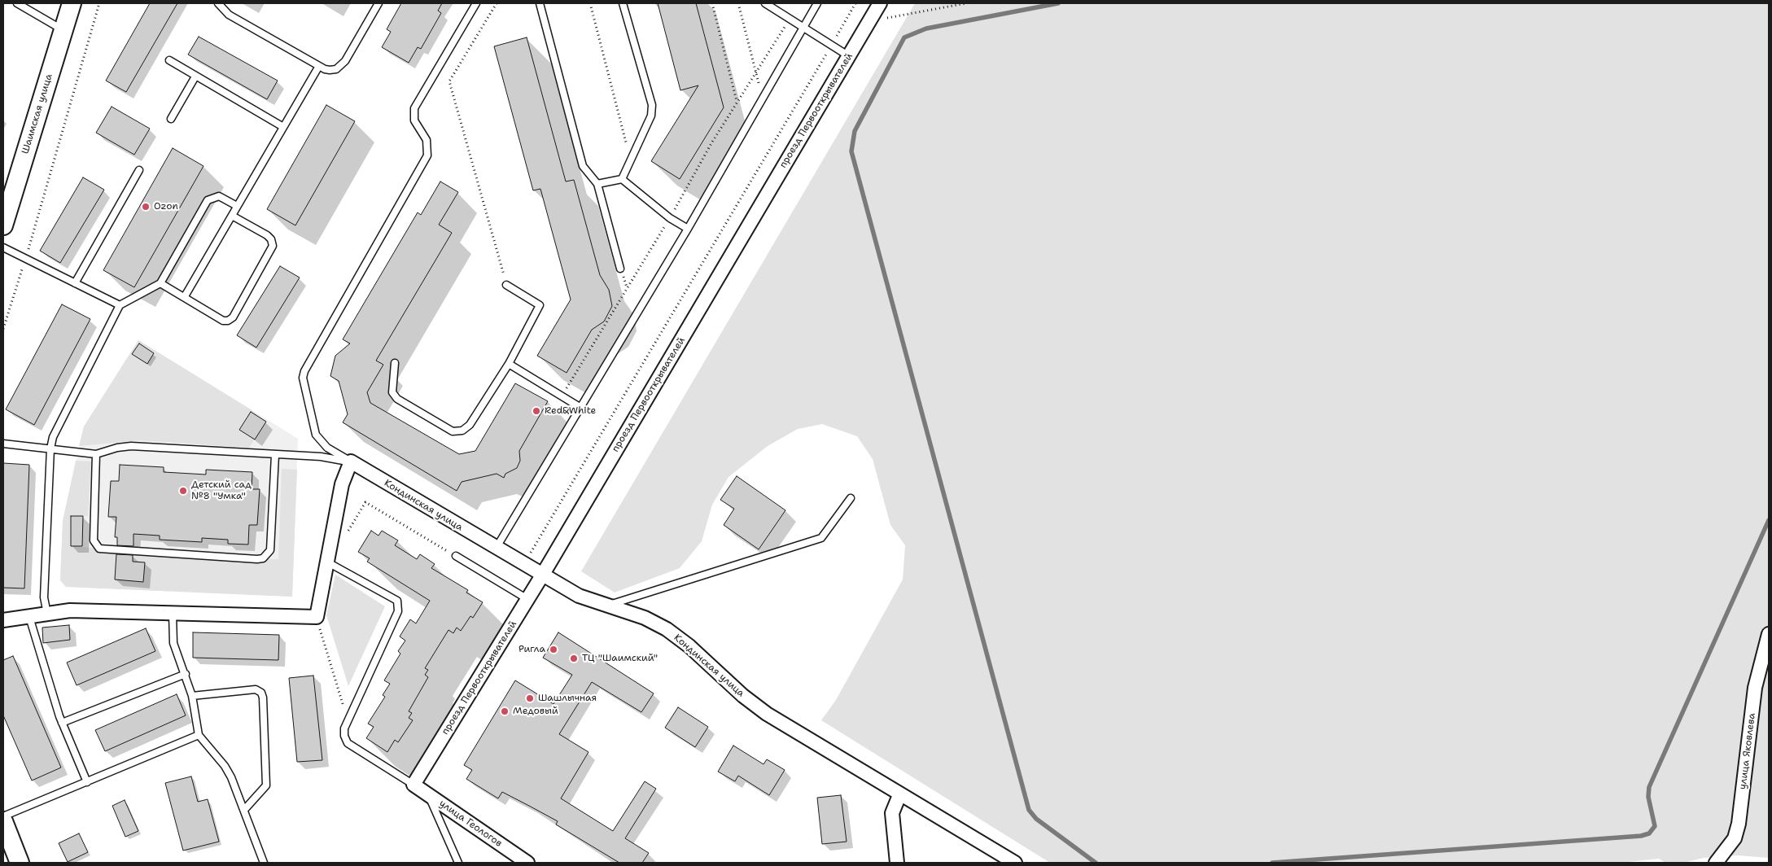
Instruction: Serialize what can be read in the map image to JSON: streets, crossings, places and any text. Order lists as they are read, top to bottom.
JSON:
{
  "streets": {
    "main road": ["Шаимская улица"],
    "street": [
      "проезд Первооткрывателей",
      "Кондинская улица",
      "улица Яковлева",
      "улица Геологов"
    ]
  },
  "crossings": [
    ["проезд Первооткрывателей", "Кондинская улица"],
    ["проезд Первооткрывателей", "улица Геологов"]
  ],
  "places": [
    "Ozon",
    "Red&White",
    "Детский сад №8 \"Умка\"",
    "Ригла",
    "ТЦ \"Шаимский\"",
    "Шашлычная",
    "Медовый"
  ]
}
